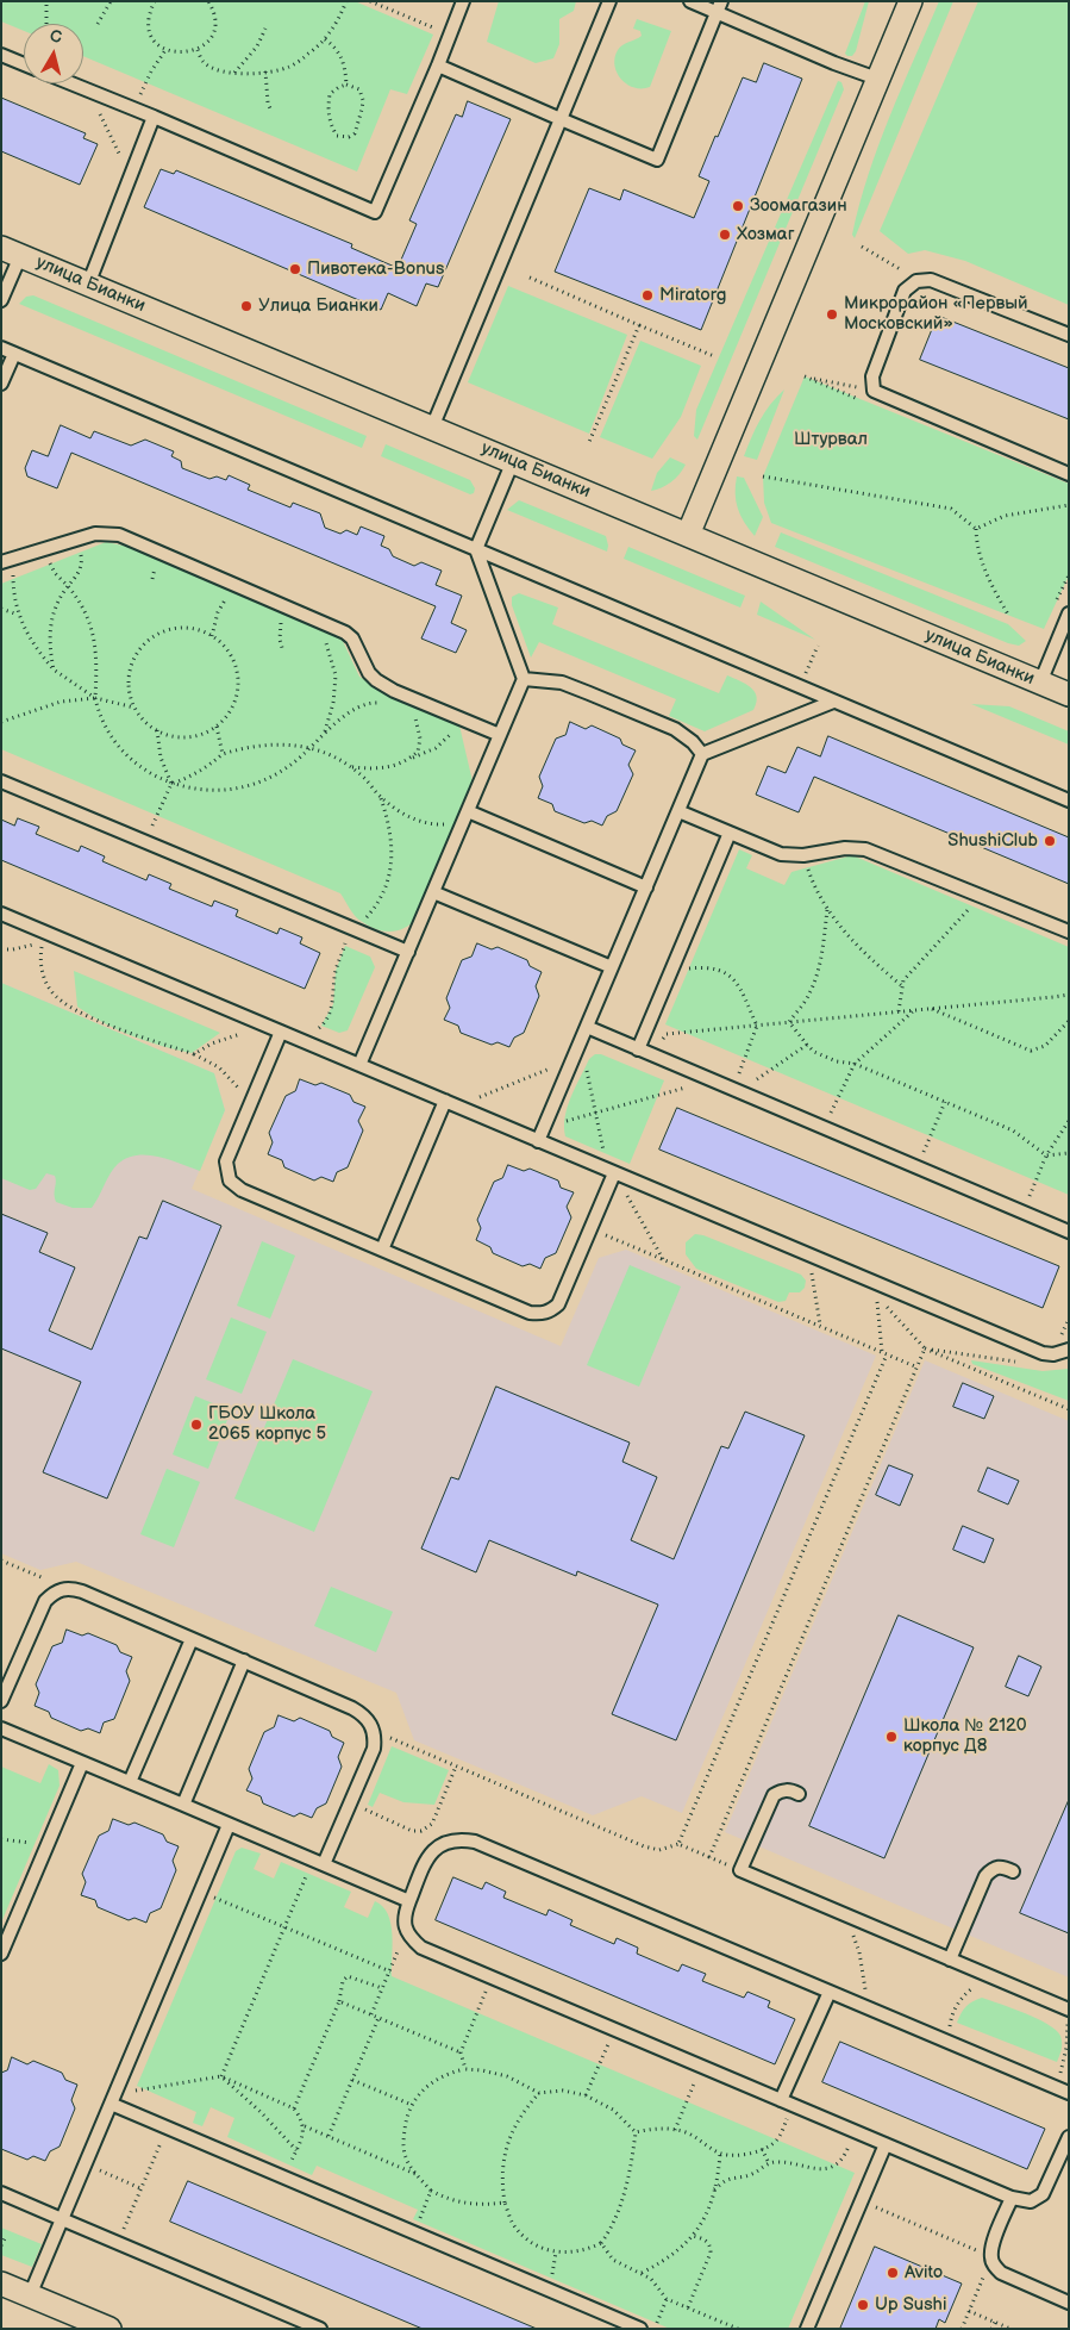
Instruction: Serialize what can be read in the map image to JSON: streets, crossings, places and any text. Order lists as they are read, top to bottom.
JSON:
{
  "streets": {
    "street": ["улица Бианки"]
  },
  "parks": ["Штурвал"],
  "places": [
    "Зоомагазин",
    "Хозмаг",
    "Пивотека-Bonus",
    "Miratorg",
    "Улица Бианки",
    "Микрорайон «Первый Московский»",
    "ShushiClub",
    "ГБОУ Школа 2065 корпус 5",
    "Школа № 2120 корпус Д8",
    "Avito",
    "Up Sushi"
  ],
  "north": "top"
}
